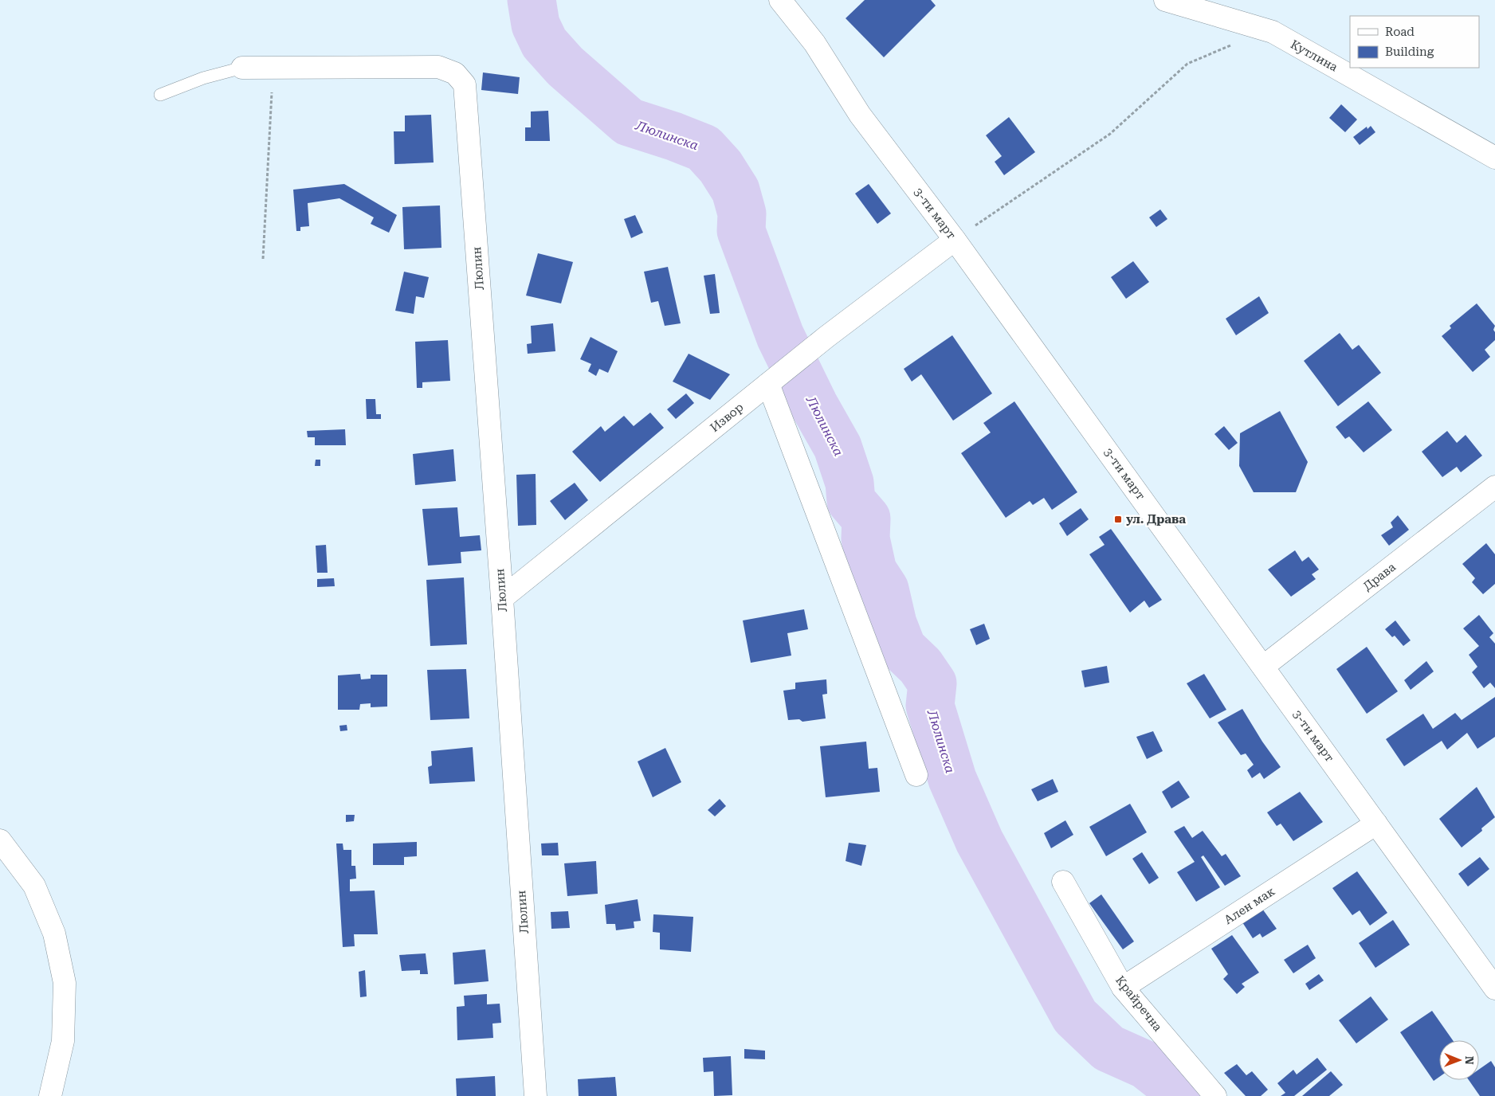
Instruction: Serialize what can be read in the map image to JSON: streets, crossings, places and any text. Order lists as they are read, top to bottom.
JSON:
{
  "streets": {
    "street": [
      "Кутлина",
      "3-ти март",
      "Люлин",
      "Извор",
      "Драва",
      "Ален мак",
      "Крайречна"
    ]
  },
  "crossings": [
    ["3-ти март", "Извор"],
    ["3-ти март", "Драва"],
    ["3-ти март", "Ален мак"],
    ["Люлин", "Извор"],
    ["Ален мак", "Крайречна"]
  ],
  "water": ["Люлинска"],
  "places": {
    "transit": ["ул. Драва"]
  },
  "legend": ["Road", "Building"],
  "north": "right"
}
